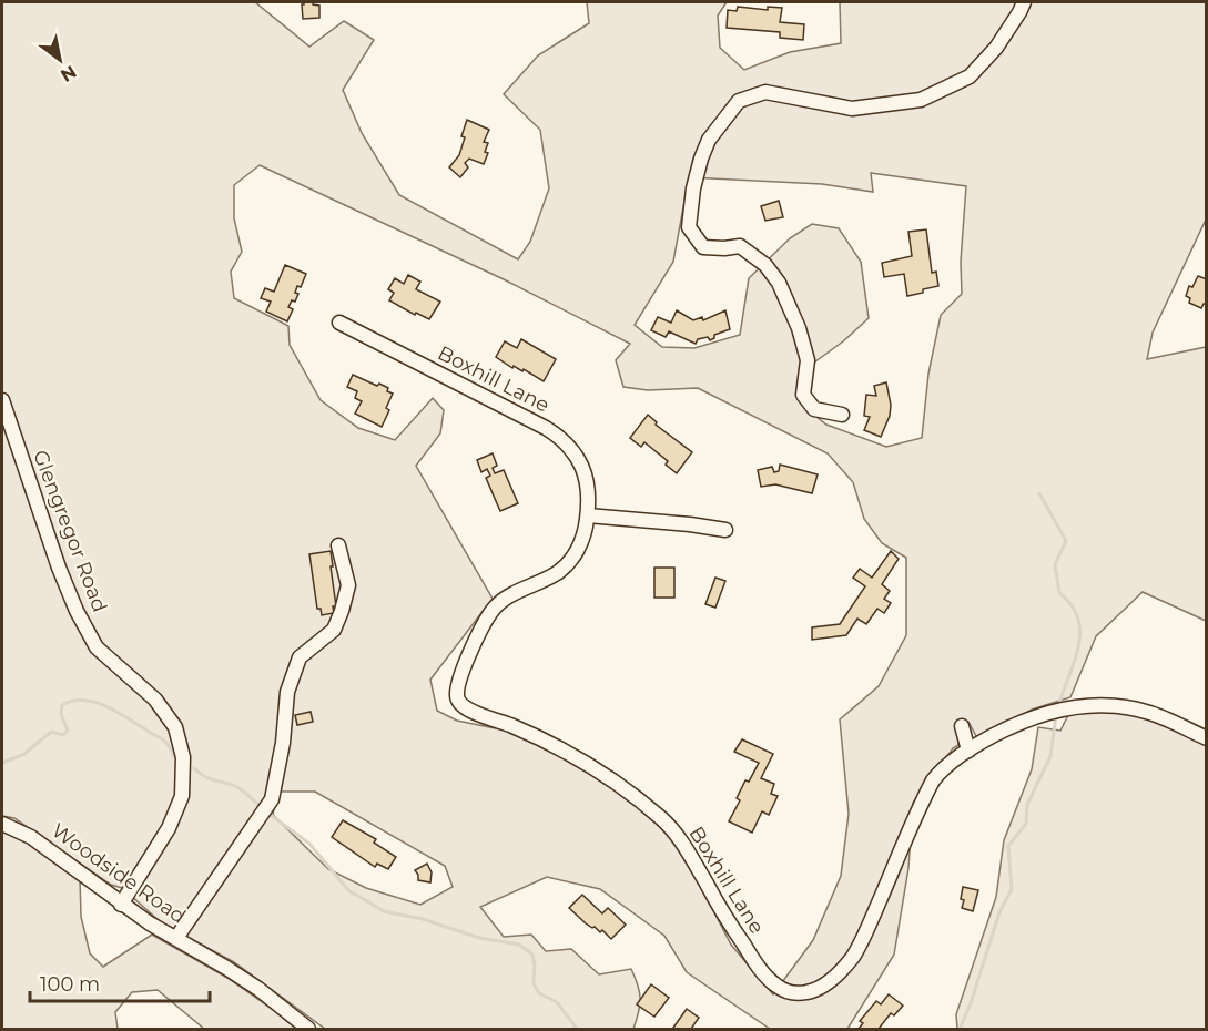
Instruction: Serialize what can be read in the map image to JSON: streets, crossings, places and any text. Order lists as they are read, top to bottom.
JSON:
{
  "streets": {
    "street": ["Boxhill Lane", "Glengregor Road", "Woodside Road"]
  },
  "crossings": [
    ["Glengregor Road", "Woodside Road"]
  ],
  "scale_bar": "100 m",
  "north": "bottom right"
}
